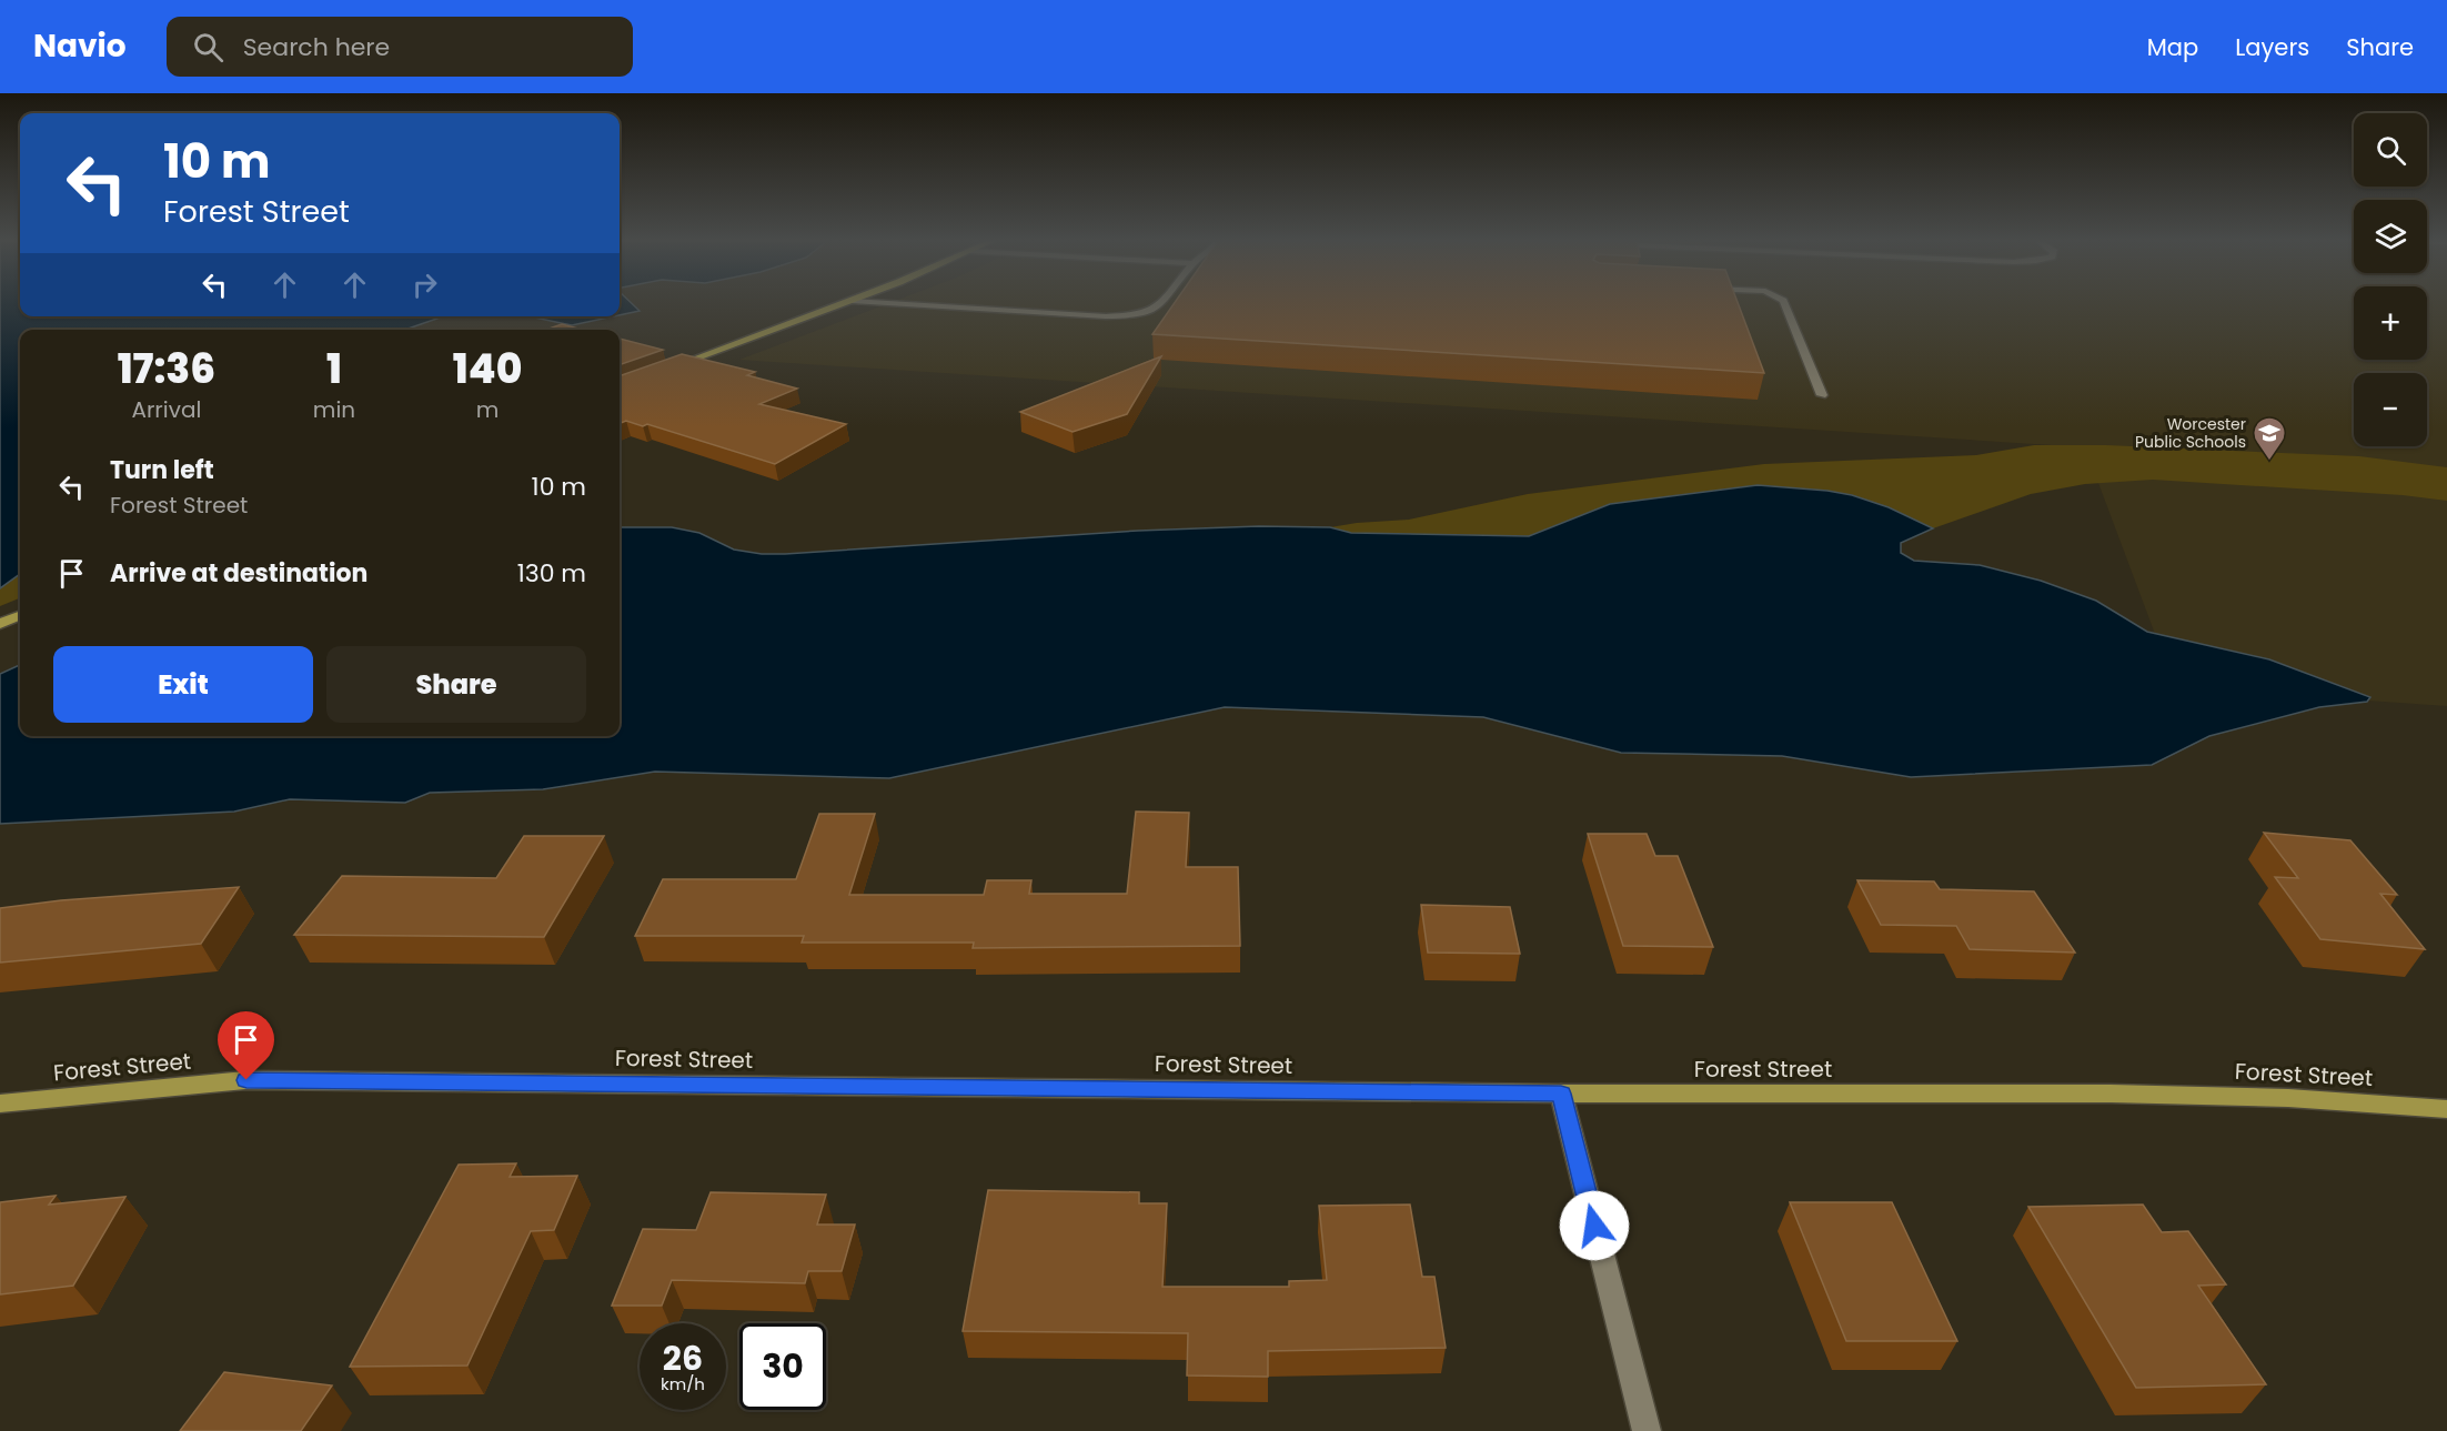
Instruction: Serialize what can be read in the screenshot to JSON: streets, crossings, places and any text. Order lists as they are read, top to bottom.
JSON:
{
  "streets": {
    "main road": ["Forest Street"]
  },
  "places": {
    "school or university": ["Worcester Public Schools"]
  },
  "page": {
    "header": "Navio",
    "search": "Search here",
    "nav": ["Map", "Layers", "Share"],
    "map_buttons": ["+", "−"],
    "turn": ["10 m", "Forest Street"],
    "eta": [
      "17:36",
      "Arrival",
      "1",
      "min",
      "140",
      "m"
    ],
    "list": [
      {
        "name": "Turn left",
        "note": "Forest Street",
        "value": "10 m"
      },
      {
        "name": "Arrive at destination",
        "value": "130 m"
      }
    ],
    "buttons": ["Exit", "Share"],
    "speed": "26 km/h",
    "limit": "30"
  }
}
